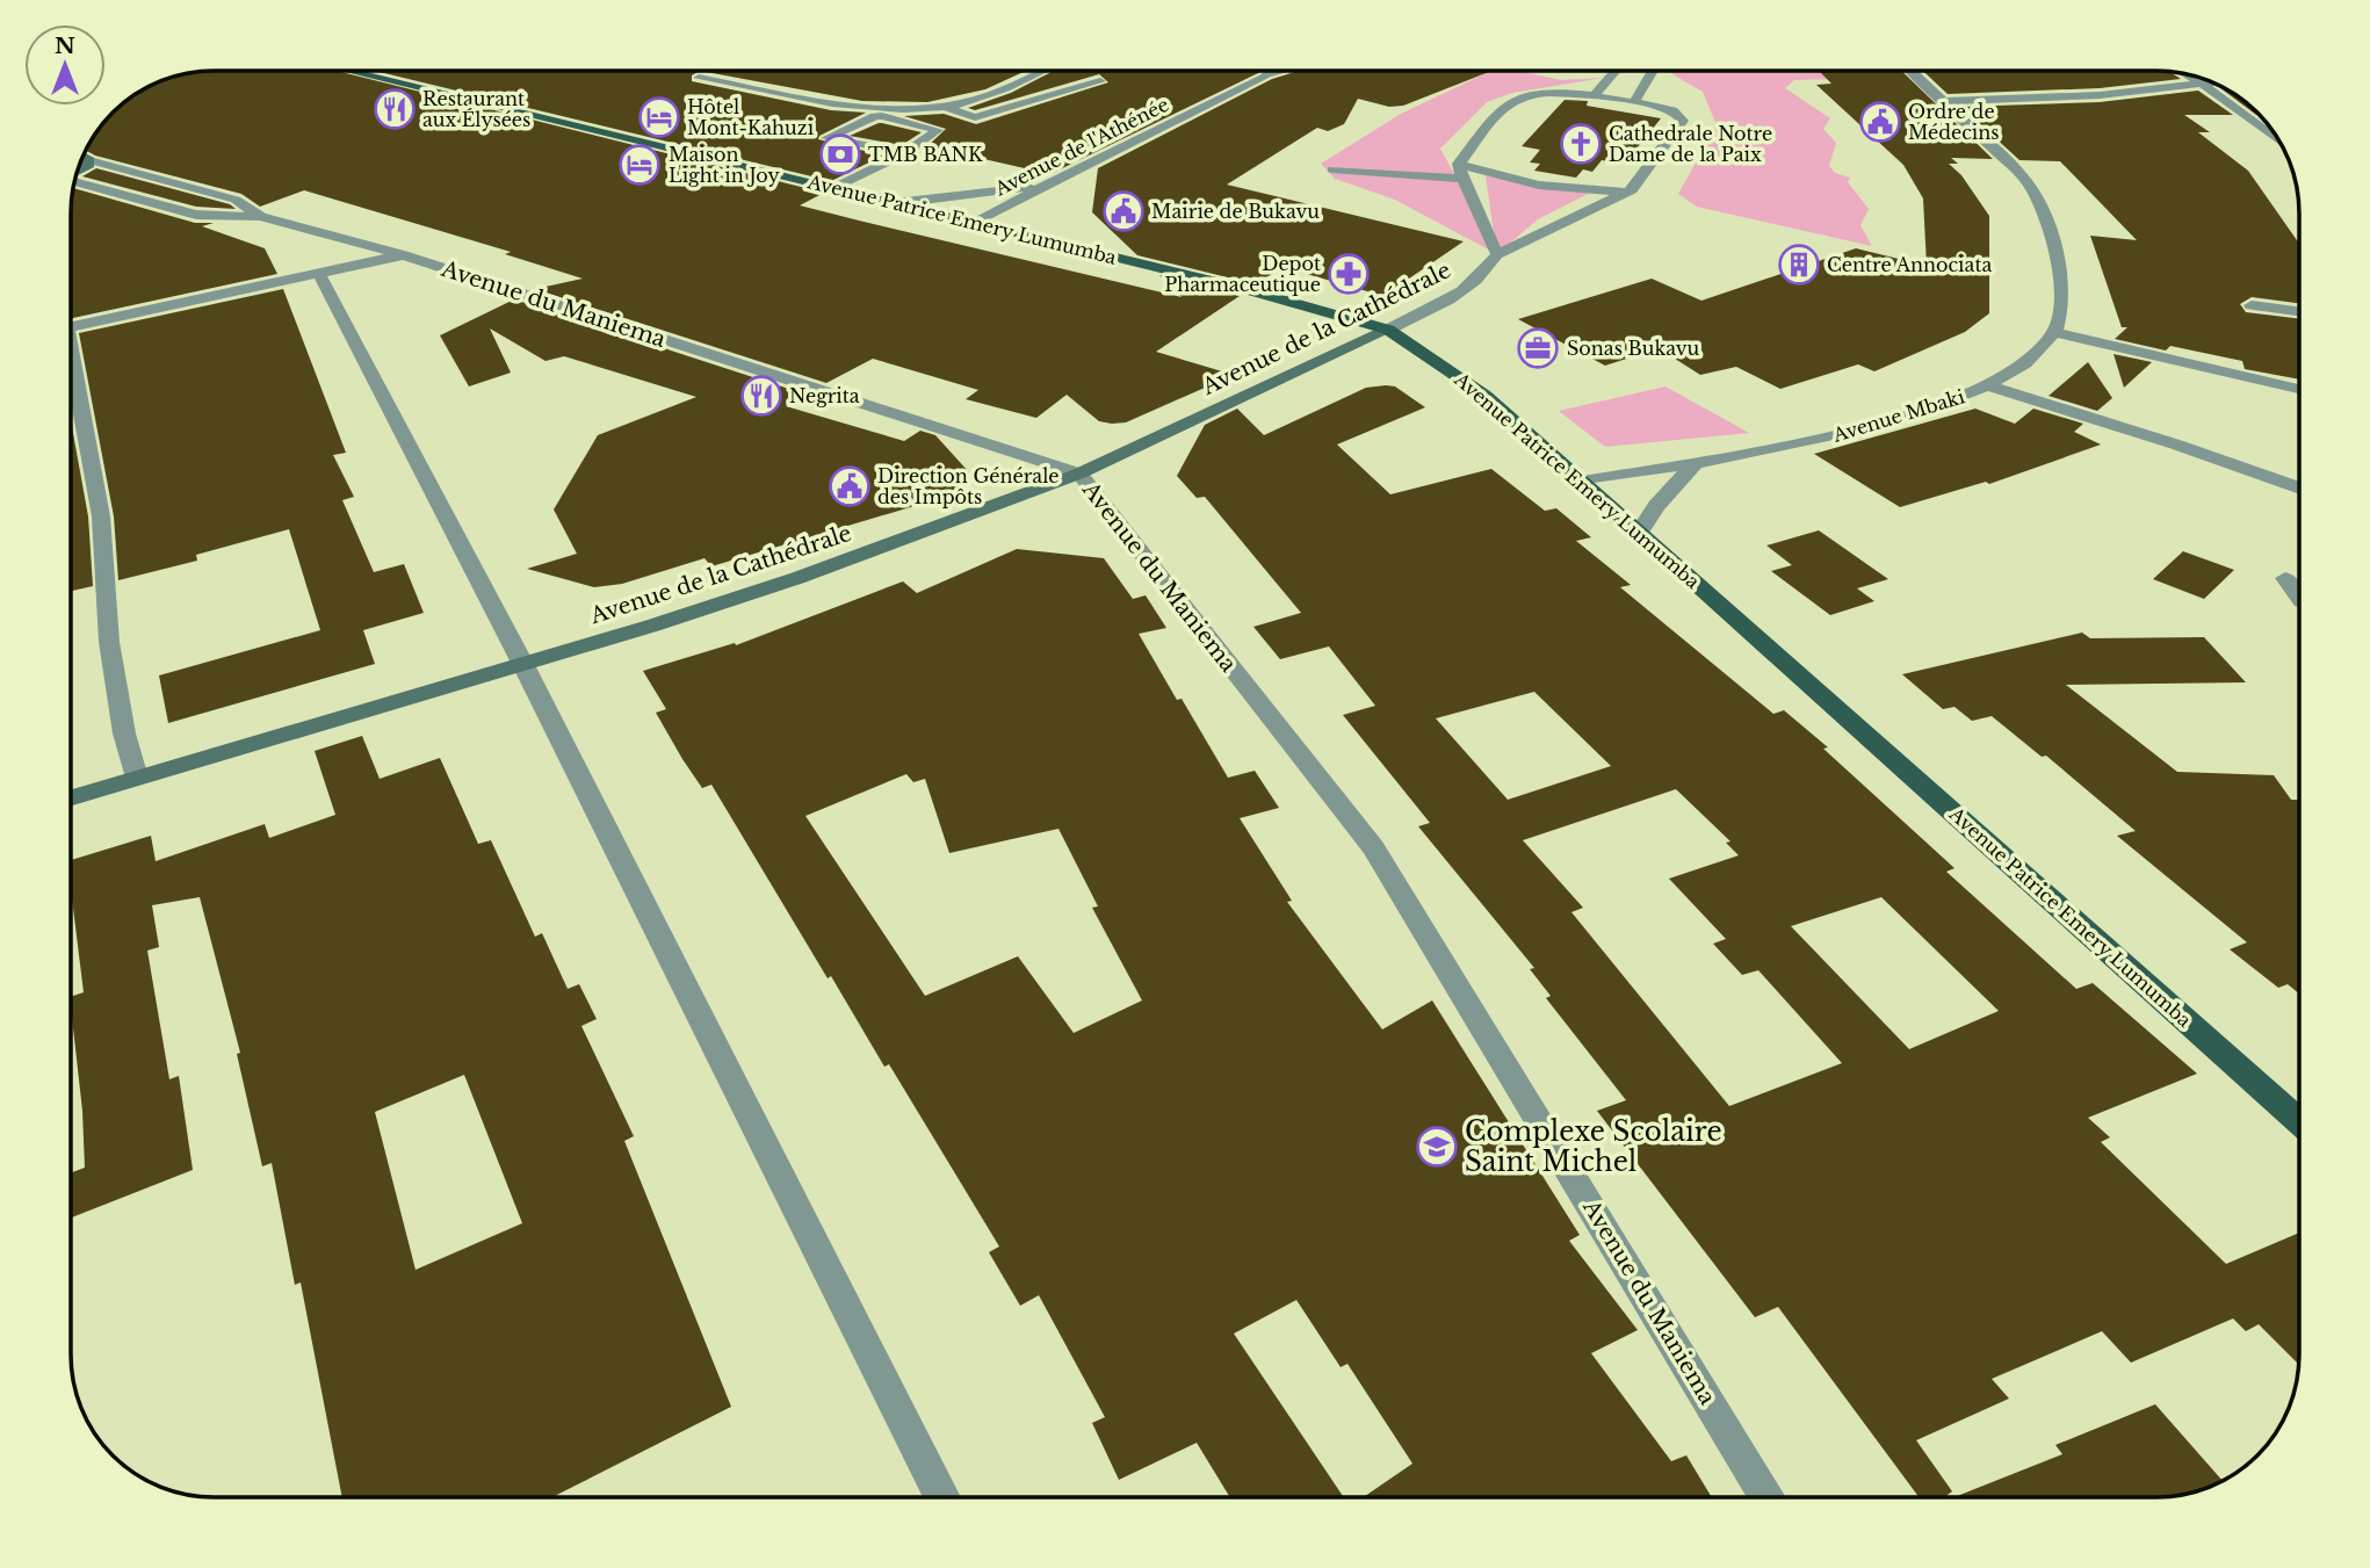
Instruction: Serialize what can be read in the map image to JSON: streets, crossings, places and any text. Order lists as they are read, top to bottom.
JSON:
{
  "streets": {
    "main road": ["Avenue Patrice Emery Lumumba"],
    "street": [
      "Avenue de l'Athénée",
      "Avenue du Maniema",
      "Avenue de la Cathédrale",
      "Avenue Mbaki"
    ]
  },
  "crossings": [
    ["Avenue de l'Athénée", "Avenue Patrice Emery Lumumba"],
    ["Avenue Patrice Emery Lumumba", "Avenue de la Cathédrale"],
    ["Avenue Patrice Emery Lumumba", "Avenue Mbaki"],
    ["Avenue du Maniema", "Avenue de la Cathédrale"]
  ],
  "places": {
    "restaurant": ["Restaurant aux Élysées", "Negrita"],
    "hotel": ["Hôtel Mont-Kahuzi", "Maison Light in Joy"],
    "public building": ["Ordre de Médecins", "Mairie de Bukavu", "Direction Générale des Impôts"],
    "church": ["Cathedrale Notre Dame de la Paix"],
    "bank": ["TMB BANK"],
    "building": ["Centre Annociata"],
    "pharmacy": ["Depot Pharmaceutique"],
    "office": ["Sonas Bukavu"],
    "school or university": ["Complexe Scolaire Saint Michel"]
  },
  "north": "top"
}
